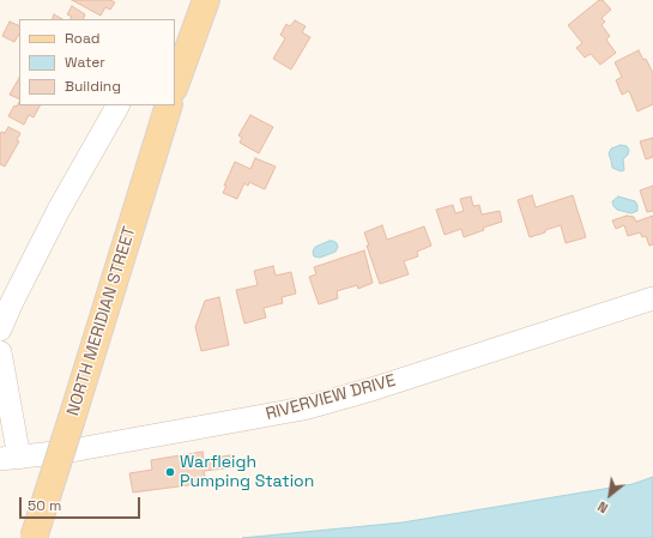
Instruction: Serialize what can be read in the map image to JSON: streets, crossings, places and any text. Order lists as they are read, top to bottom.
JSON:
{
  "streets": {
    "main road": ["NORTH MERIDIAN STREET"],
    "street": ["RIVERVIEW DRIVE"]
  },
  "places": ["Warfleigh Pumping Station"],
  "legend": ["Road", "Water", "Building"],
  "scale_bar": "50 m",
  "north": "bottom left"
}
